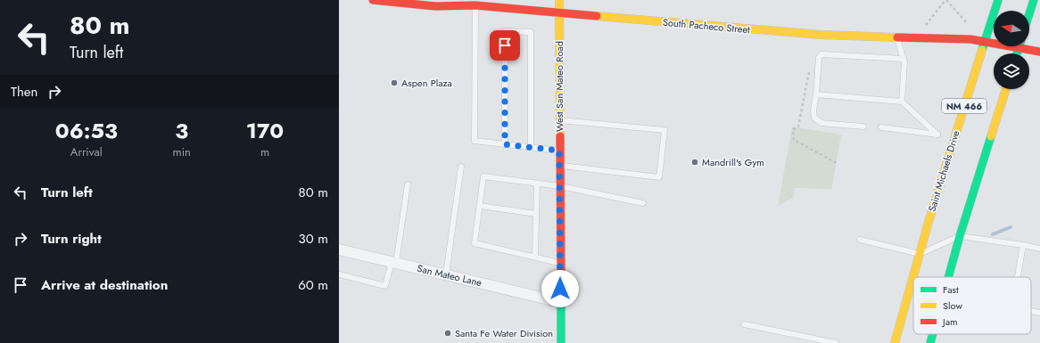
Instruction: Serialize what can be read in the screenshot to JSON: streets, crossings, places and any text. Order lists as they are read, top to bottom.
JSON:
{
  "streets": {
    "street": [
      "South Pacheco Street",
      "West San Mateo Road",
      "NM 466",
      "Saint Michaels Drive",
      "San Mateo Lane"
    ]
  },
  "crossings": [
    ["South Pacheco Street", "West San Mateo Road"],
    ["South Pacheco Street", "Saint Michaels Drive"],
    ["West San Mateo Road", "San Mateo Lane"]
  ],
  "places": ["Aspen Plaza", "Mandrill's Gym", "Santa Fe Water Division"],
  "legend": ["Fast", "Slow", "Jam"],
  "north": "left",
  "page": {
    "turn": ["80 m", "Turn left"],
    "then": "Then",
    "eta": [
      "06:53",
      "Arrival",
      "3",
      "min",
      "170",
      "m"
    ],
    "list": [
      {
        "name": "Turn left",
        "value": "80 m"
      },
      {
        "name": "Turn right",
        "value": "30 m"
      },
      {
        "name": "Arrive at destination",
        "value": "60 m"
      }
    ]
  }
}
